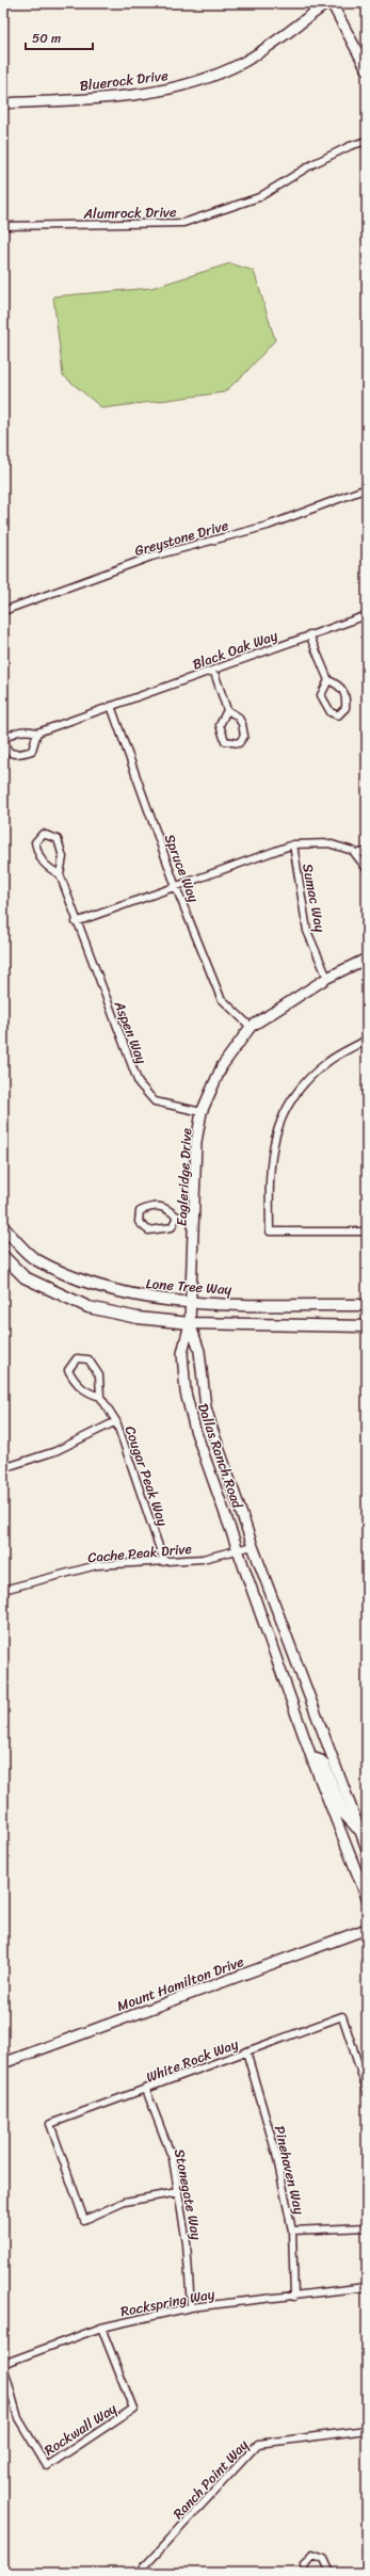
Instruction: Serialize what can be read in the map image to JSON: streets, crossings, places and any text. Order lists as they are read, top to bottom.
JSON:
{
  "streets": {
    "main road": ["Lone Tree Way"],
    "street": [
      "Bluerock Drive",
      "Alumrock Drive",
      "Greystone Drive",
      "Black Oak Way",
      "Spruce Way",
      "Sumac Way",
      "Aspen Way",
      "Eagleridge Drive",
      "Dallas Ranch Road",
      "Cougar Peak Way",
      "Cache Peak Drive",
      "Mount Hamilton Drive",
      "White Rock Way",
      "Pinehaven Way",
      "Stonegate Way",
      "Rockspring Way",
      "Rockwall Way",
      "Ranch Point Way"
    ]
  },
  "crossings": [
    ["Black Oak Way", "Spruce Way"],
    ["Spruce Way", "Eagleridge Drive"],
    ["Sumac Way", "Eagleridge Drive"],
    ["Aspen Way", "Eagleridge Drive"],
    ["Eagleridge Drive", "Lone Tree Way"],
    ["Eagleridge Drive", "Dallas Ranch Road"],
    ["Dallas Ranch Road", "Cache Peak Drive"],
    ["Cougar Peak Way", "Cache Peak Drive"],
    ["White Rock Way", "Pinehaven Way"],
    ["White Rock Way", "Stonegate Way"],
    ["Pinehaven Way", "Rockspring Way"],
    ["Stonegate Way", "Rockspring Way"],
    ["Rockspring Way", "Rockwall Way"]
  ],
  "scale_bar": "50 m"
}
